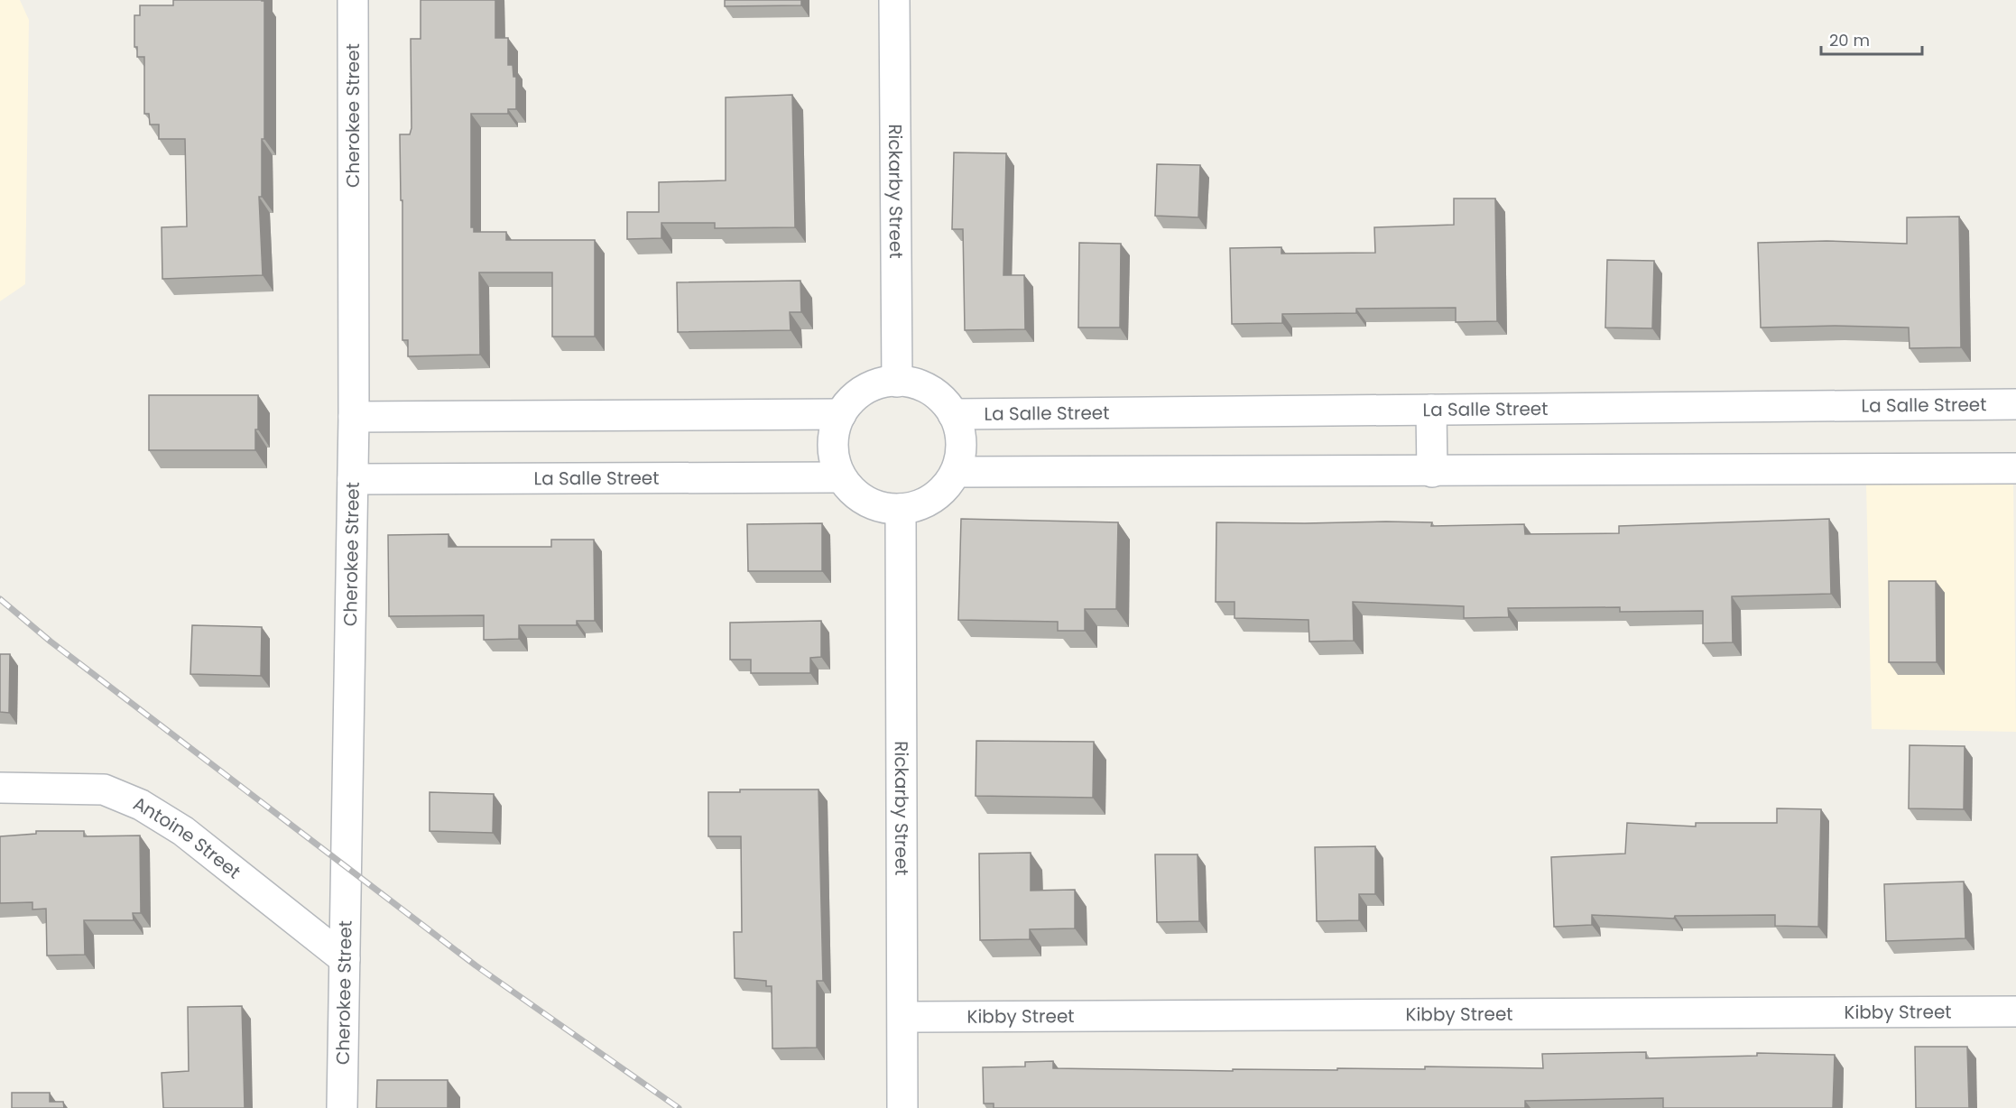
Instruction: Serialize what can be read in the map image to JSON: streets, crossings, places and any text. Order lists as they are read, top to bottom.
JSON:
{
  "streets": {
    "street": [
      "Cherokee Street",
      "Rickarby Street",
      "La Salle Street",
      "Antoine Street",
      "Kibby Street"
    ]
  },
  "crossings": [
    ["Cherokee Street", "La Salle Street"],
    ["Cherokee Street", "Antoine Street"],
    ["Rickarby Street", "La Salle Street"],
    ["Rickarby Street", "Kibby Street"]
  ],
  "scale_bar": "20 m"
}
